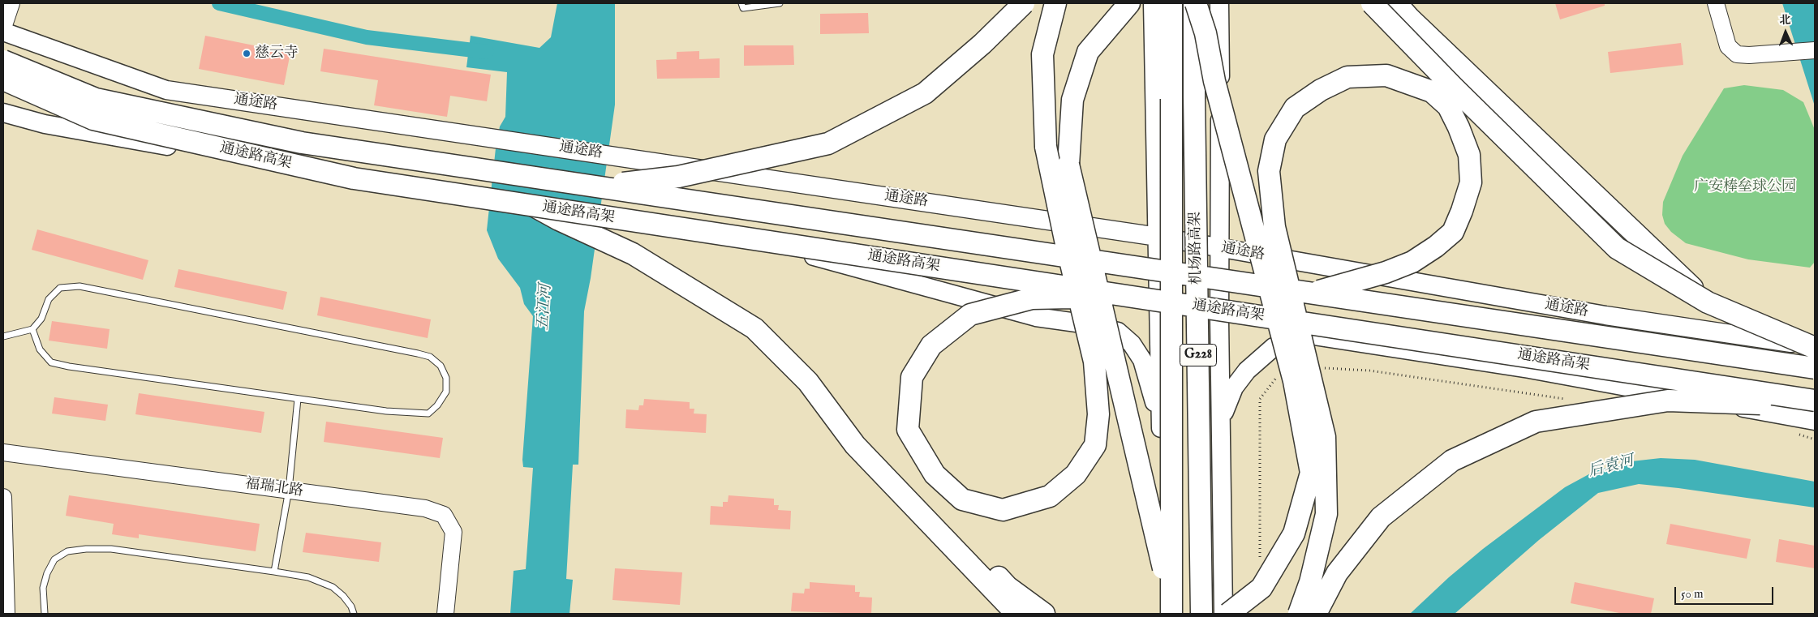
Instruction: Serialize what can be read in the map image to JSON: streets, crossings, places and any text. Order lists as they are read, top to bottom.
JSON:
{
  "streets": {
    "highway": ["通途路高架", "机场路高架", "G228"],
    "main road": ["通途路"],
    "street": ["福瑞北路"]
  },
  "water": ["五江河", "后袁河"],
  "parks": ["广安棒垒球公园"],
  "places": ["慈云寺"],
  "scale_bar": "50 m",
  "north": "top"
}
